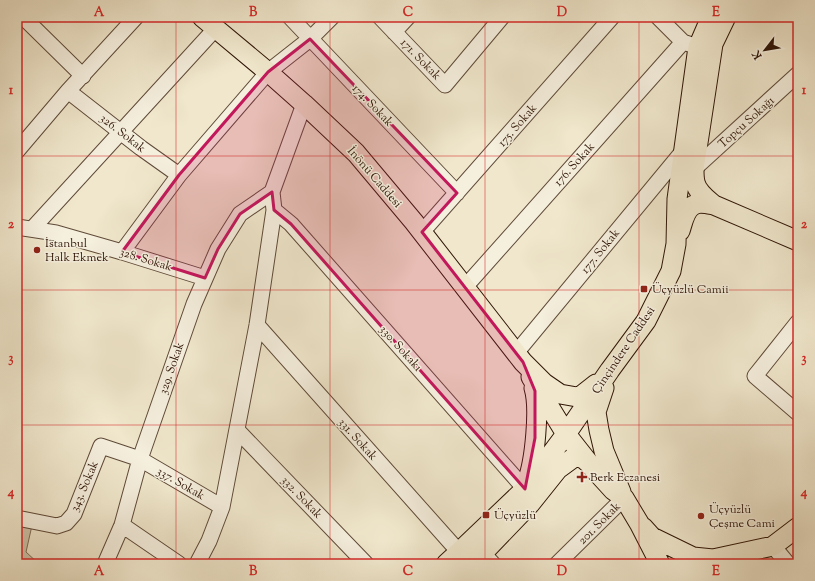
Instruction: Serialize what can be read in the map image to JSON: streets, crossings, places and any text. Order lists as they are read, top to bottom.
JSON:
{
  "streets": {
    "main road": ["İnönü Caddesi", "Çinçindere Caddesi"],
    "street": [
      "171. Sokak",
      "174. Sokak",
      "Topçu Sokağı",
      "175. Sokak",
      "326. Sokak",
      "176. Sokak",
      "177. Sokak",
      "328. Sokak",
      "330. Sokakı",
      "329. Sokak",
      "331. Sokak",
      "337. Sokak",
      "343. Sokak",
      "332. Sokak",
      "201. Sokak"
    ]
  },
  "crossings": [
    ["174. Sokak", "175. Sokak"],
    ["175. Sokak", "İnönü Caddesi"],
    ["176. Sokak", "İnönü Caddesi"],
    ["176. Sokak", "Çinçindere Caddesi"],
    ["İnönü Caddesi", "177. Sokak"],
    ["177. Sokak", "Çinçindere Caddesi"],
    ["328. Sokak", "329. Sokak"],
    ["330. Sokakı", "Çinçindere Caddesi"],
    ["Çinçindere Caddesi", "331. Sokak"],
    ["329. Sokak", "337. Sokak"],
    ["337. Sokak", "343. Sokak"]
  ],
  "places": {
    "other": ["İstanbul Halk Ekmek", "Üçyüzlü Çeşme Cami"],
    "transit": ["Üçyüzlü Camii", "Üçyüzlü"],
    "health": ["Berk Eczanesi"]
  },
  "north": "bottom left",
  "grid": {
    "columns": [
      "A",
      "B",
      "C",
      "D",
      "E"
    ],
    "rows": [
      "1",
      "2",
      "3",
      "4"
    ]
  }
}
